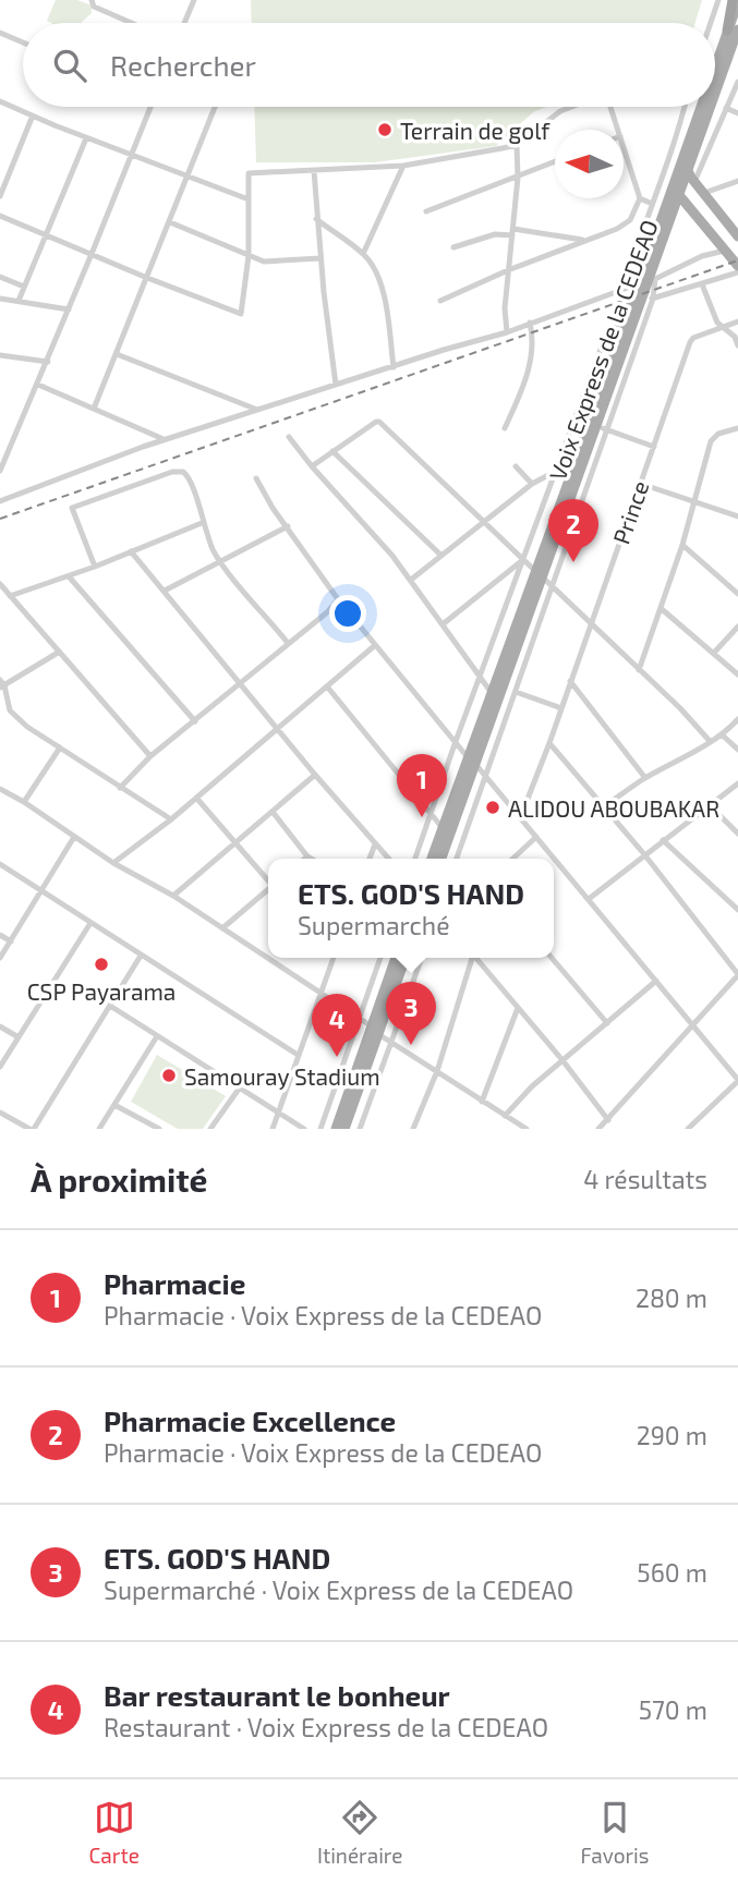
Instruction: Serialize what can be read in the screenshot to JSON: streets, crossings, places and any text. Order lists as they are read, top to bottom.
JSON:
{
  "streets": {
    "main road": ["Voix Express de la CEDEAO"],
    "street": ["Prince"]
  },
  "places": [
    "Terrain de golf",
    "ALIDOU ABOUBAKAR",
    "CSP Payarama",
    "Samouray Stadium"
  ],
  "north": "left",
  "page": {
    "search": "Rechercher",
    "pins": [
      "2",
      "1",
      "3",
      "4"
    ],
    "popup": ["ETS. GOD'S HAND", "Supermarché"],
    "heading": ["À proximité", "4 résultats"],
    "list": [
      {
        "mark": "1",
        "name": "Pharmacie",
        "note": "Pharmacie · Voix Express de la CEDEAO",
        "value": "280 m"
      },
      {
        "mark": "2",
        "name": "Pharmacie Excellence",
        "note": "Pharmacie · Voix Express de la CEDEAO",
        "value": "290 m"
      },
      {
        "mark": "3",
        "name": "ETS. GOD'S HAND",
        "note": "Supermarché · Voix Express de la CEDEAO",
        "value": "560 m"
      },
      {
        "mark": "4",
        "name": "Bar restaurant le bonheur",
        "note": "Restaurant · Voix Express de la CEDEAO",
        "value": "570 m"
      }
    ],
    "nav": ["Carte", "Itinéraire", "Favoris"]
  }
}
